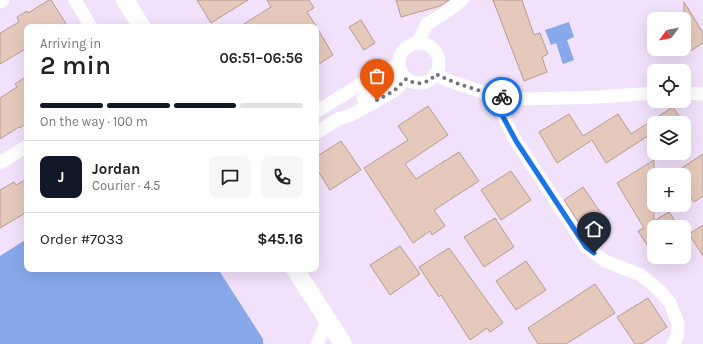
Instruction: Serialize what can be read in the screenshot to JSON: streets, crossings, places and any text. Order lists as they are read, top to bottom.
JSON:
{
  "north": "bottom left",
  "page": {
    "map_buttons": ["+", "−"],
    "heading": ["2 min", "Arriving in", "06:51–06:56"],
    "panel": [
      "Jordan",
      "Courier · 4.5",
      "Order #7033",
      "$45.16"
    ],
    "bar": "On the way · 100 m",
    "round": "J"
  }
}
